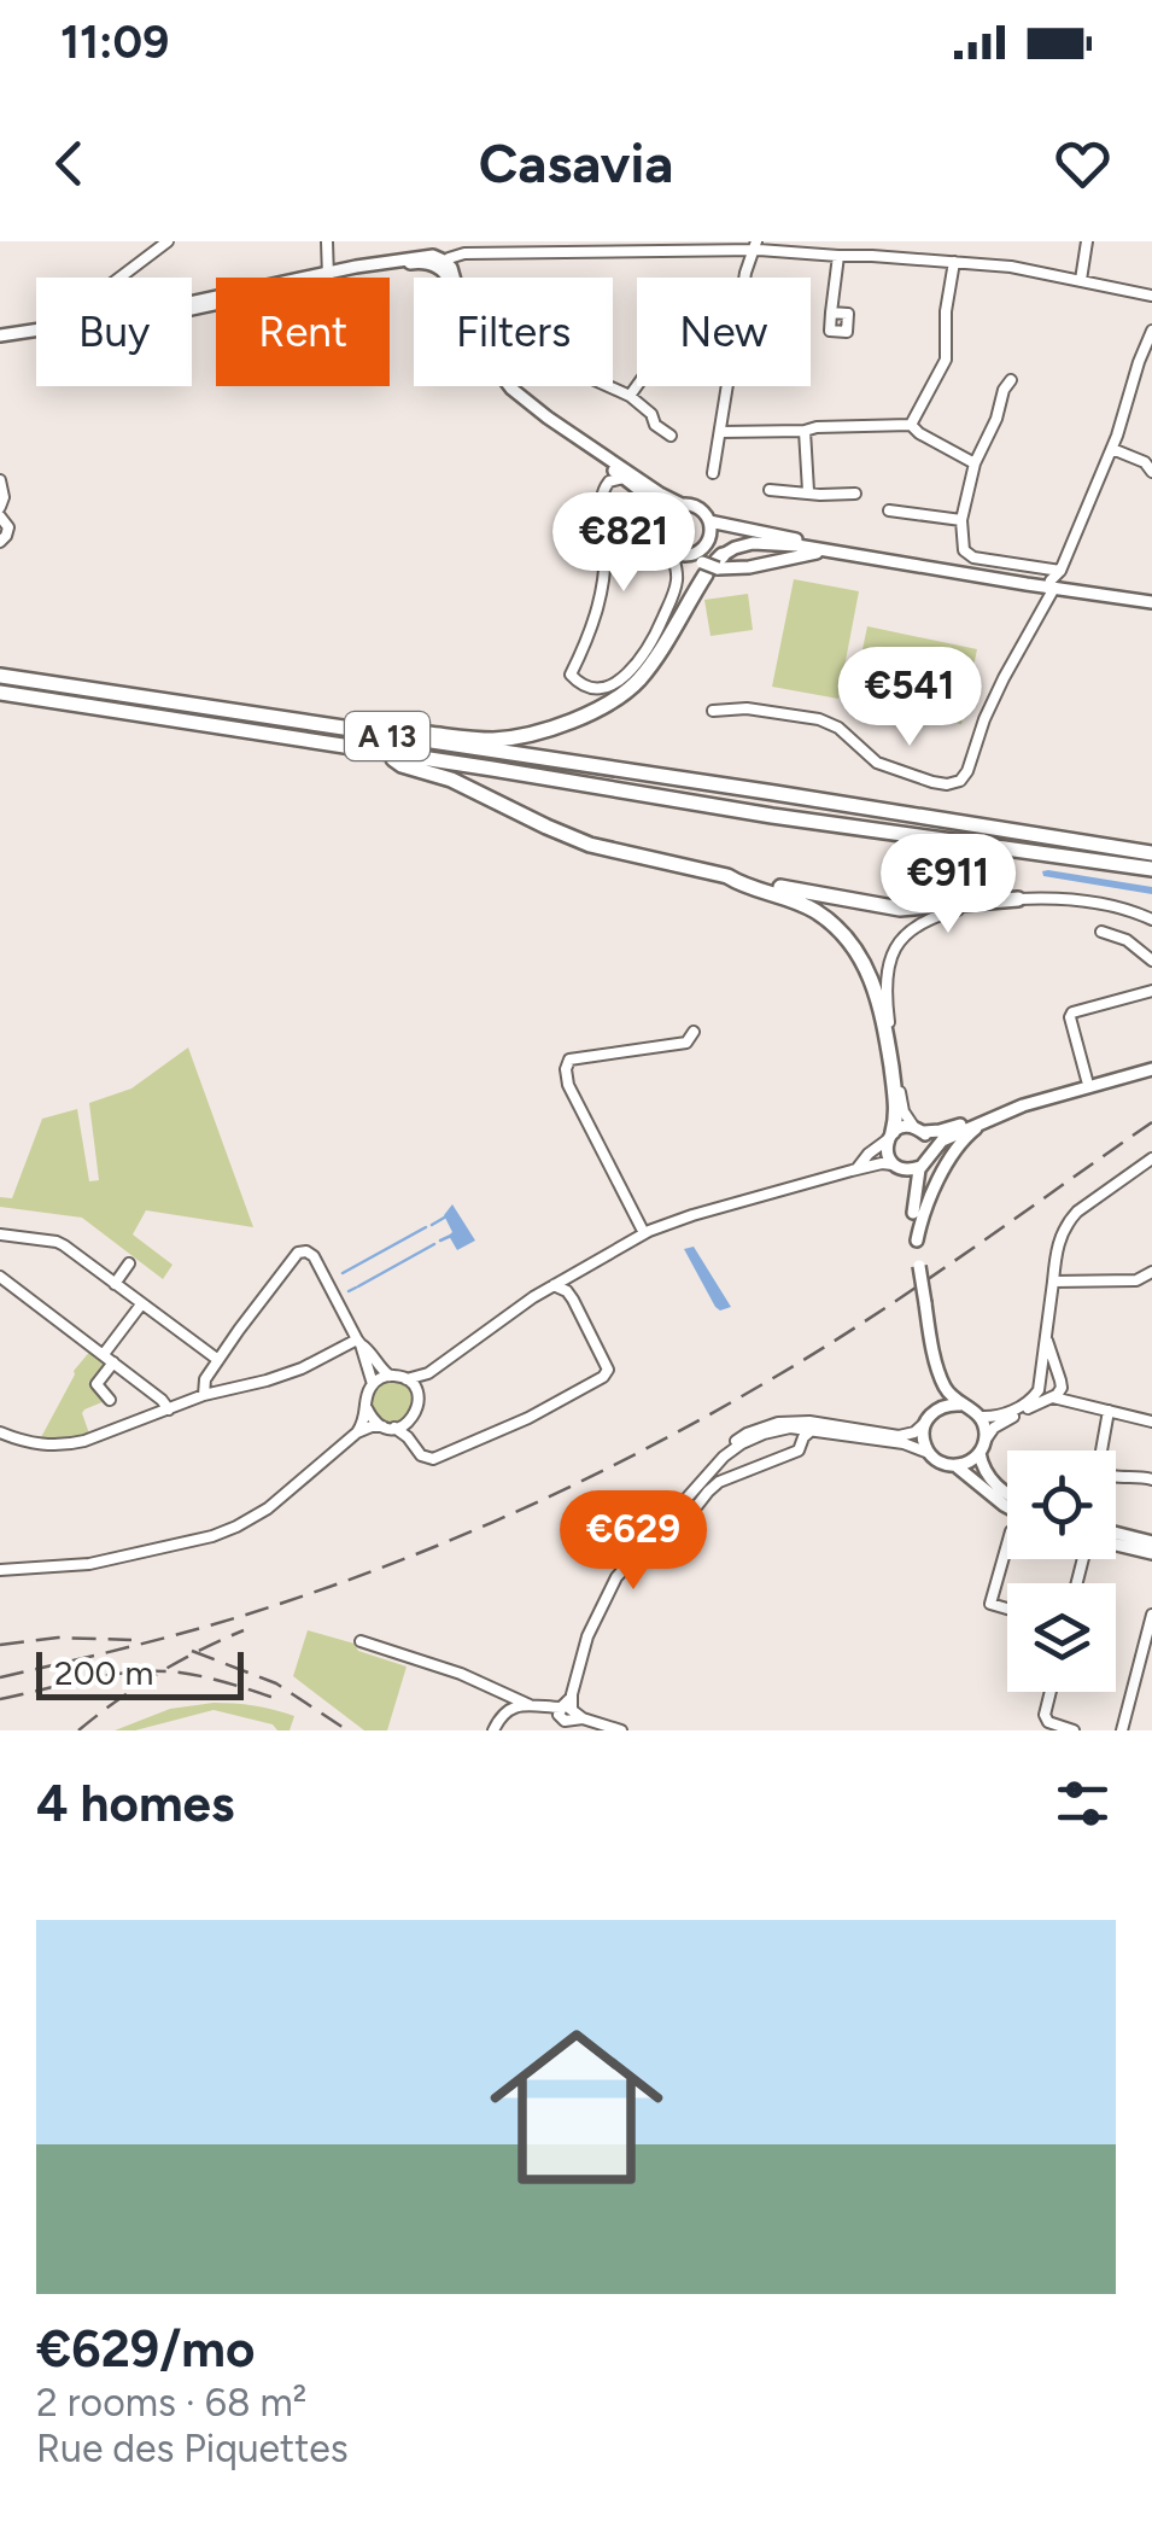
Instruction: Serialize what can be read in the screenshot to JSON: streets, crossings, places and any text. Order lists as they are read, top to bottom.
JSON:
{
  "streets": {
    "highway": ["A 13"]
  },
  "scale_bar": "200 m",
  "page": {
    "status": "11:09",
    "header": "Casavia",
    "chip": [
      "Buy",
      "Rent",
      "Filters",
      "New"
    ],
    "price": [
      "€821",
      "€541",
      "€911",
      "€629"
    ],
    "scale": "200 m",
    "heading": "4 homes",
    "list": [
      {
        "name": "€629/mo",
        "note": "2 rooms · 68 m² · Rue des Piquettes"
      }
    ]
  }
}
